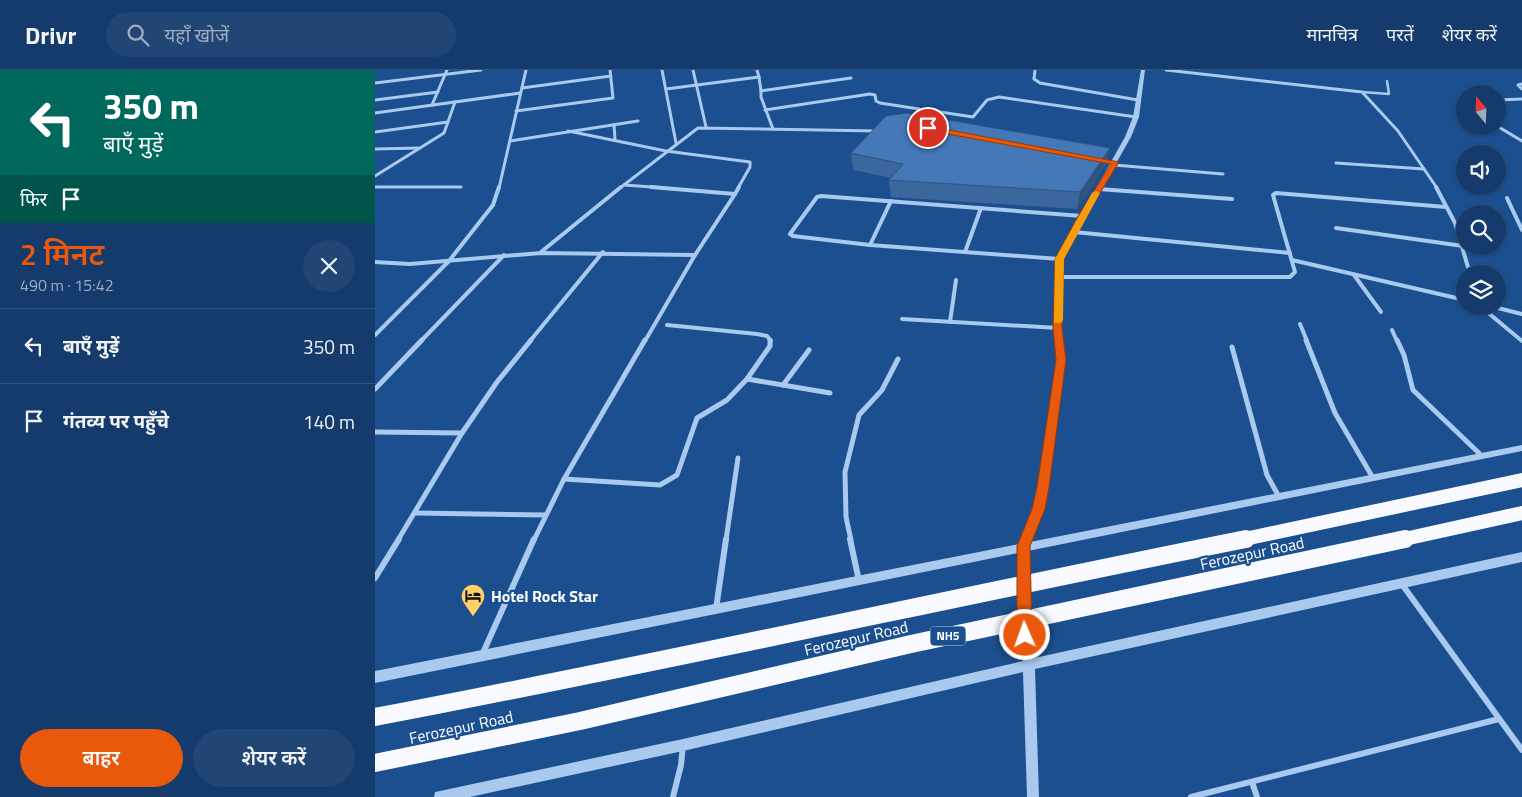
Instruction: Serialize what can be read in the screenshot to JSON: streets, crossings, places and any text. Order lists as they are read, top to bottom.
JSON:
{
  "streets": {
    "highway": ["Ferozepur Road", "NH5"]
  },
  "places": {
    "hotel": ["Hotel Rock Star"]
  },
  "north": "top",
  "page": {
    "header": "Drivr",
    "search": "यहाँ खोजें",
    "nav": ["मानचित्र", "परतें", "शेयर करें"],
    "turn": ["350 m", "बाएँ मुड़ें"],
    "then": "फिर",
    "heading": ["2 मिनट", "490 m · 15:42"],
    "list": [
      {
        "name": "बाएँ मुड़ें",
        "value": "350 m"
      },
      {
        "name": "गंतव्य पर पहुँचे",
        "value": "140 m"
      }
    ],
    "buttons": ["बाहर", "शेयर करें"]
  }
}
